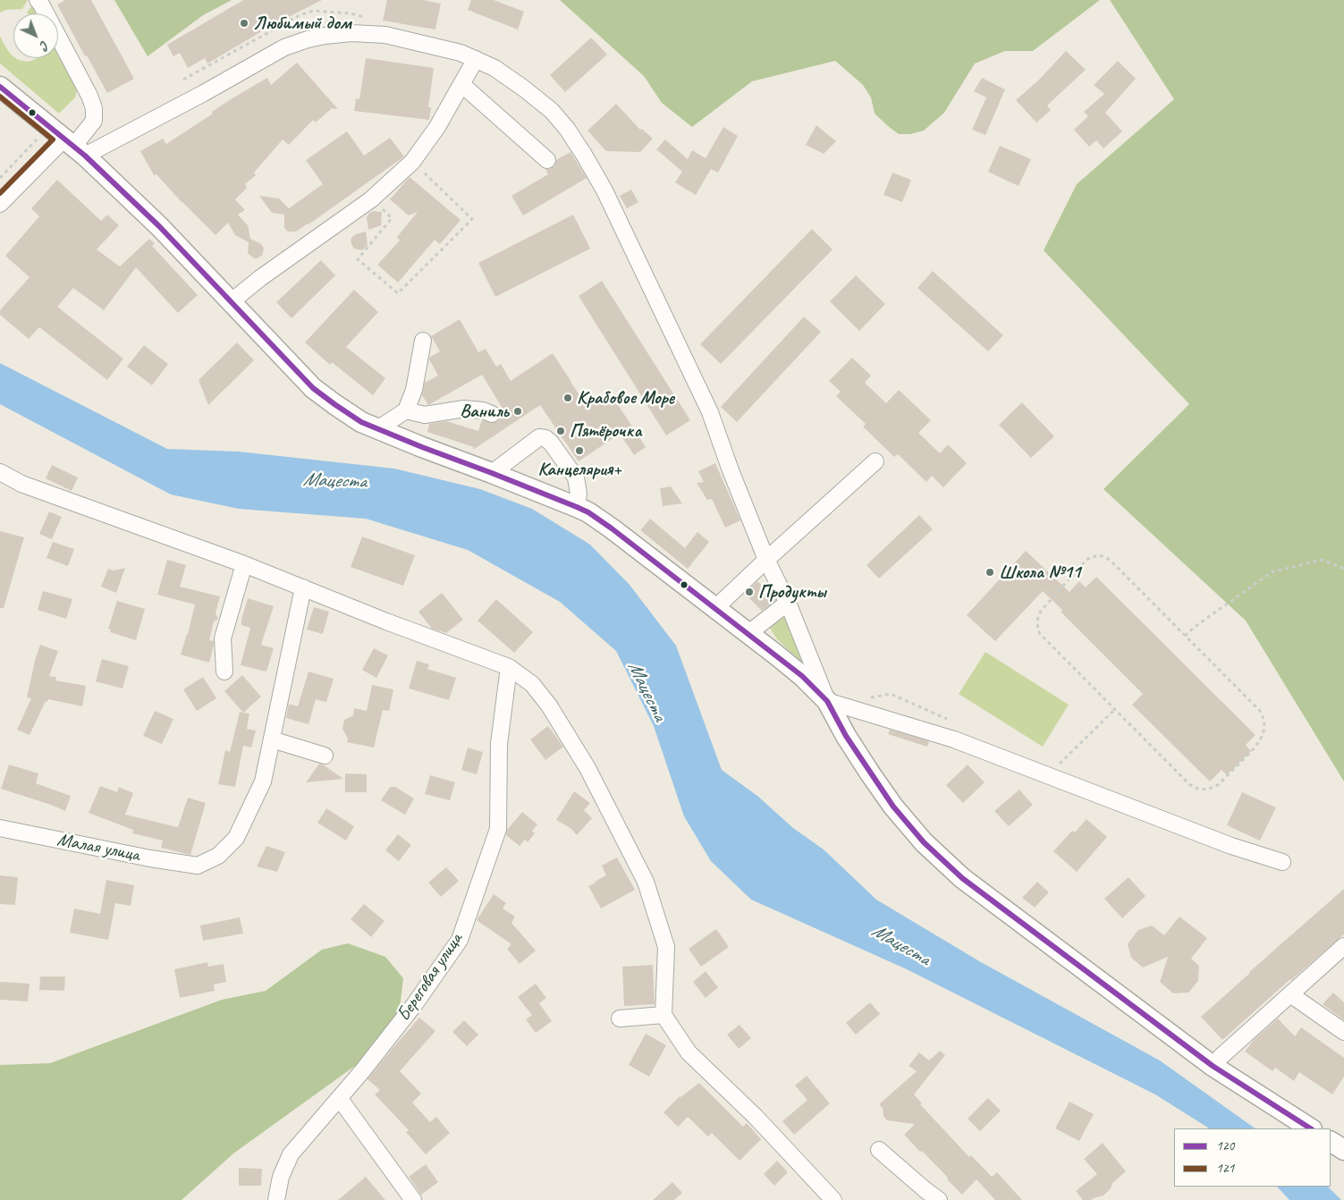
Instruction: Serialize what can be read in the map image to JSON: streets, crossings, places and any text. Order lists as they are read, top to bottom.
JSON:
{
  "streets": {
    "street": ["Малая улица", "Береговая улица"]
  },
  "water": ["Мацеста"],
  "places": [
    "Любимый дом",
    "Крабовое Море",
    "Ваниль",
    "Пятёрочка",
    "Канцелярия+",
    "Школа №11",
    "Продукты"
  ],
  "lines": ["transit line 120", "transit line 121"],
  "legend": ["120", "121"],
  "north": "bottom right"
}
